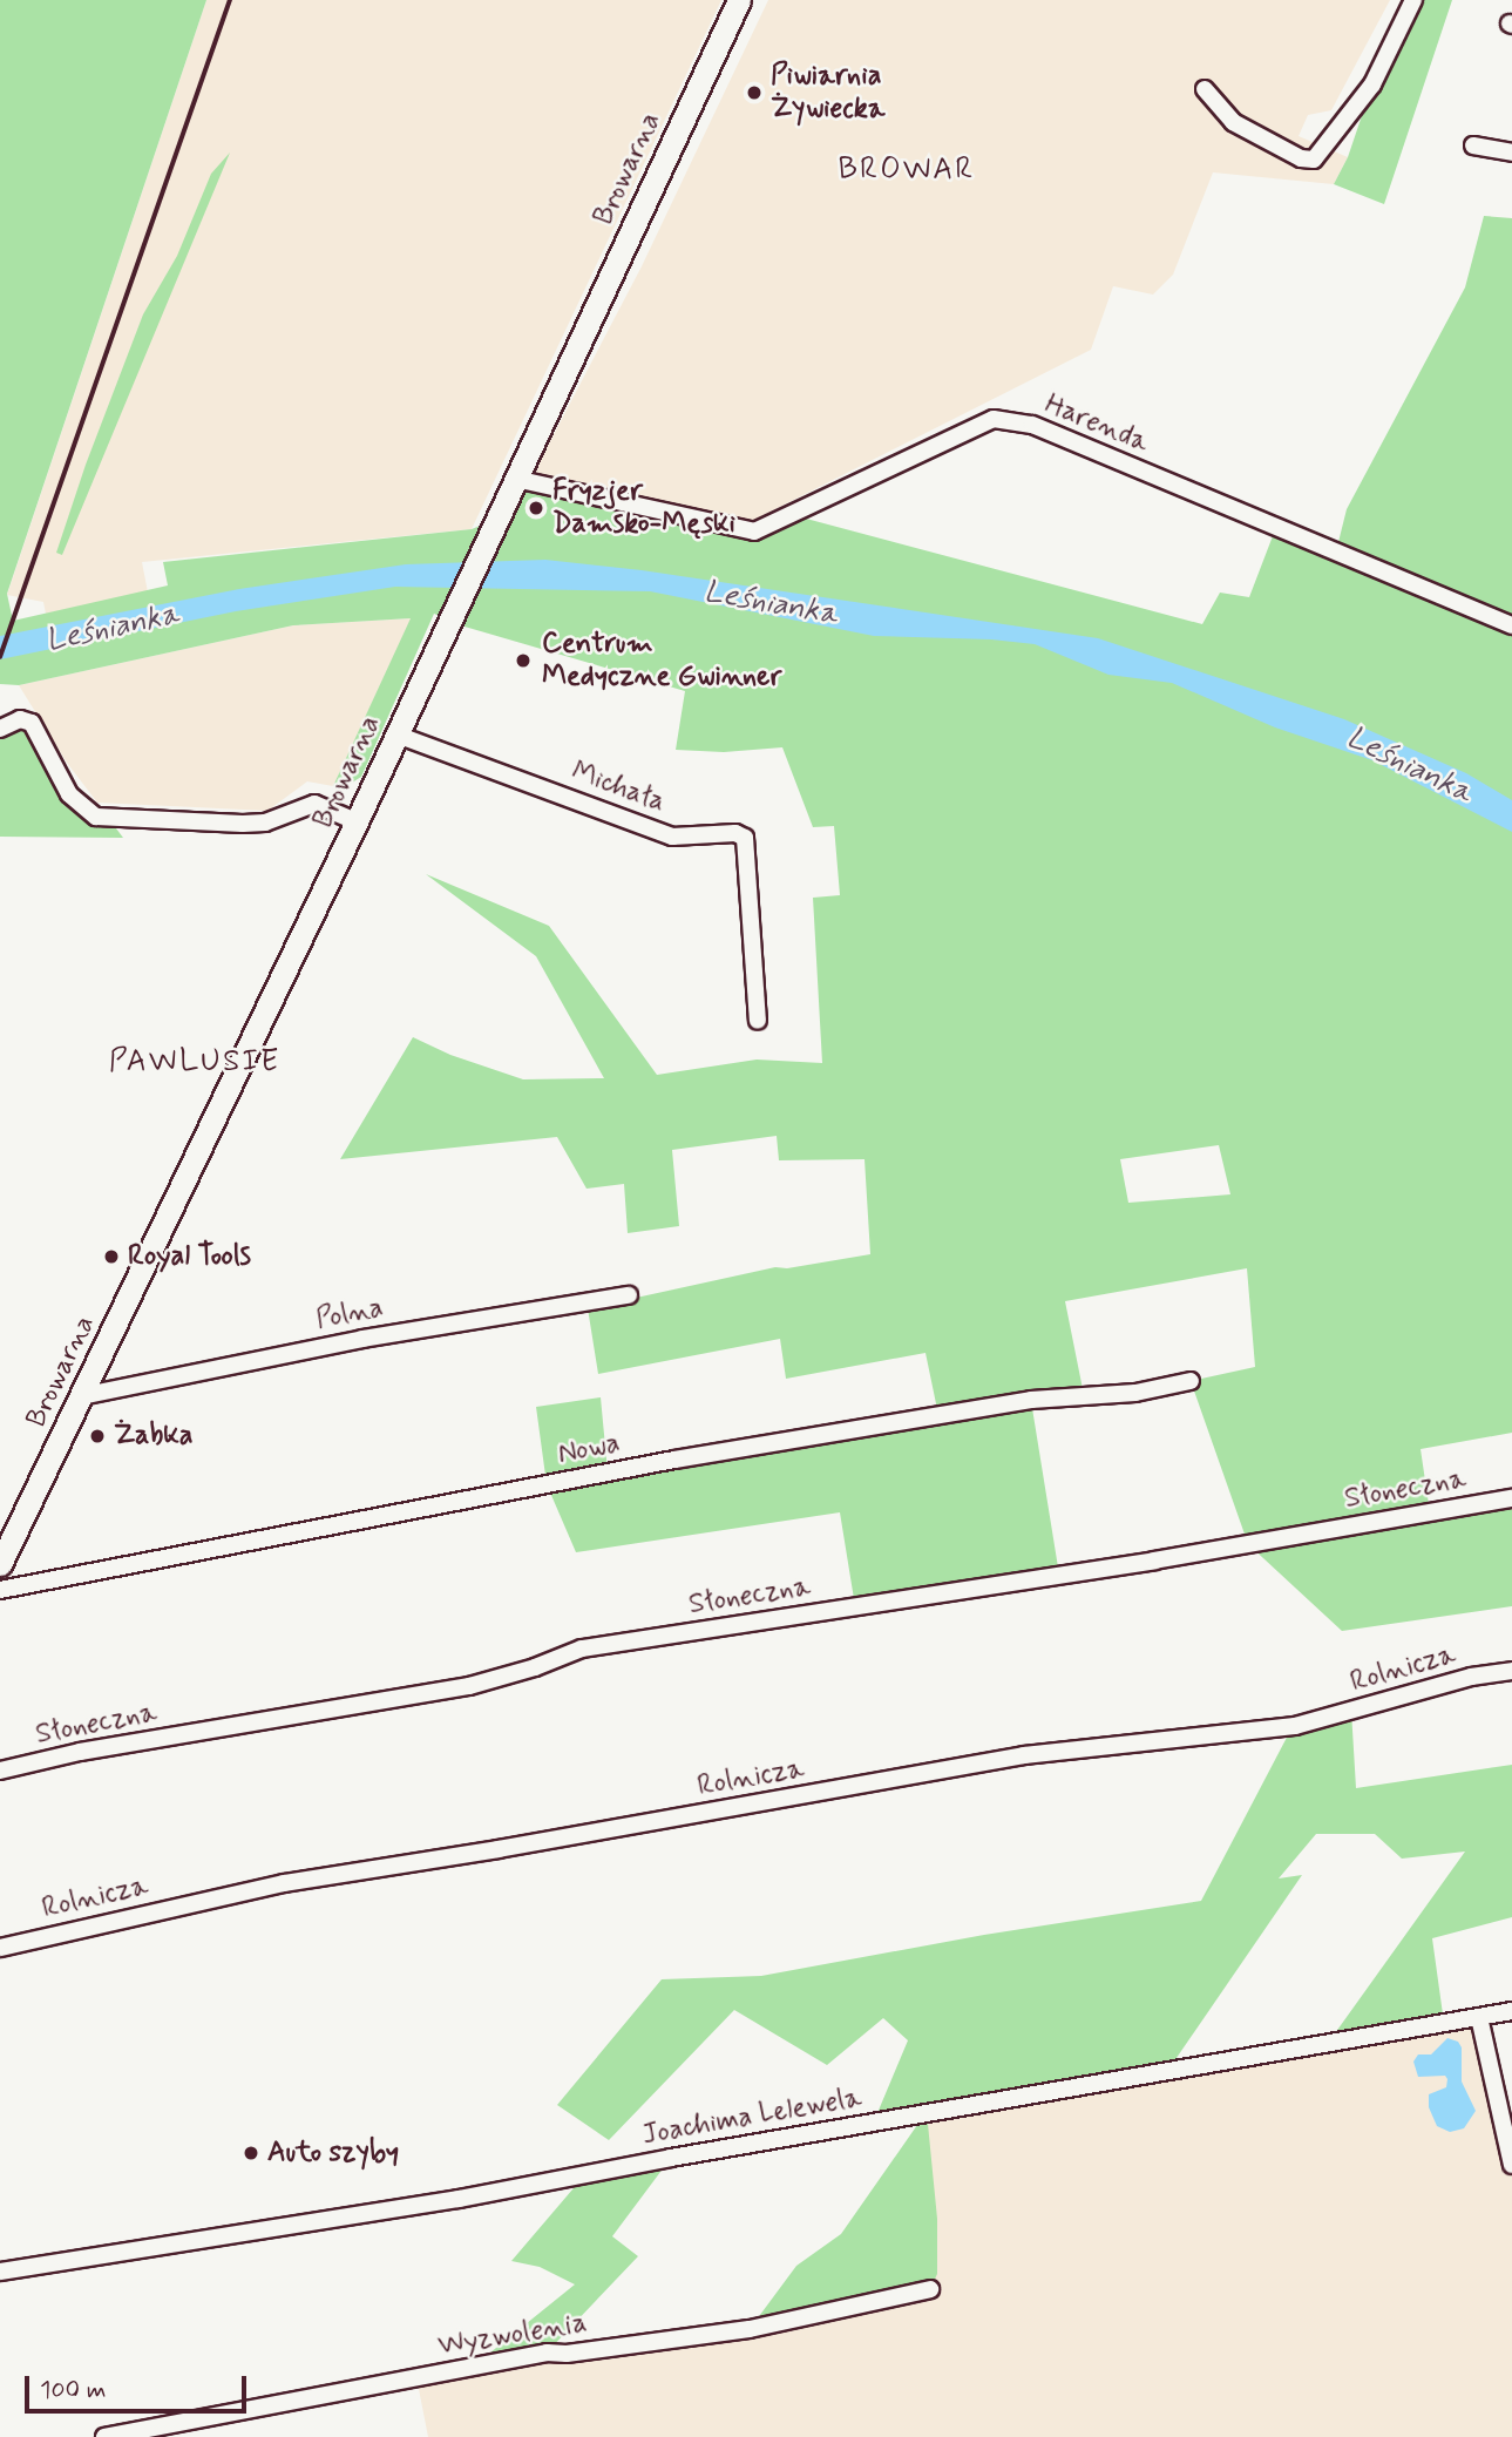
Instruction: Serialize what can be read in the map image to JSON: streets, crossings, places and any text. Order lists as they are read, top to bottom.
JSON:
{
  "streets": {
    "street": [
      "Browarna",
      "Harenda",
      "Michała",
      "Polna",
      "Nowa",
      "Słoneczna",
      "Rolnicza",
      "Joachima Lelewela",
      "Wyzwolenia"
    ]
  },
  "crossings": [
    ["Browarna", "Harenda"],
    ["Browarna", "Michała"],
    ["Browarna", "Polna"]
  ],
  "districts": ["BROWAR", "PAWLUSIE"],
  "water": ["Leśnianka"],
  "places": [
    "Piwiarnia Żywiecka",
    "Fryzjer Damsko-Męski",
    "Centrum Medyczne Gwinner",
    "Royal Tools",
    "Żabka",
    "Auto szyby"
  ],
  "scale_bar": "100 m"
}
